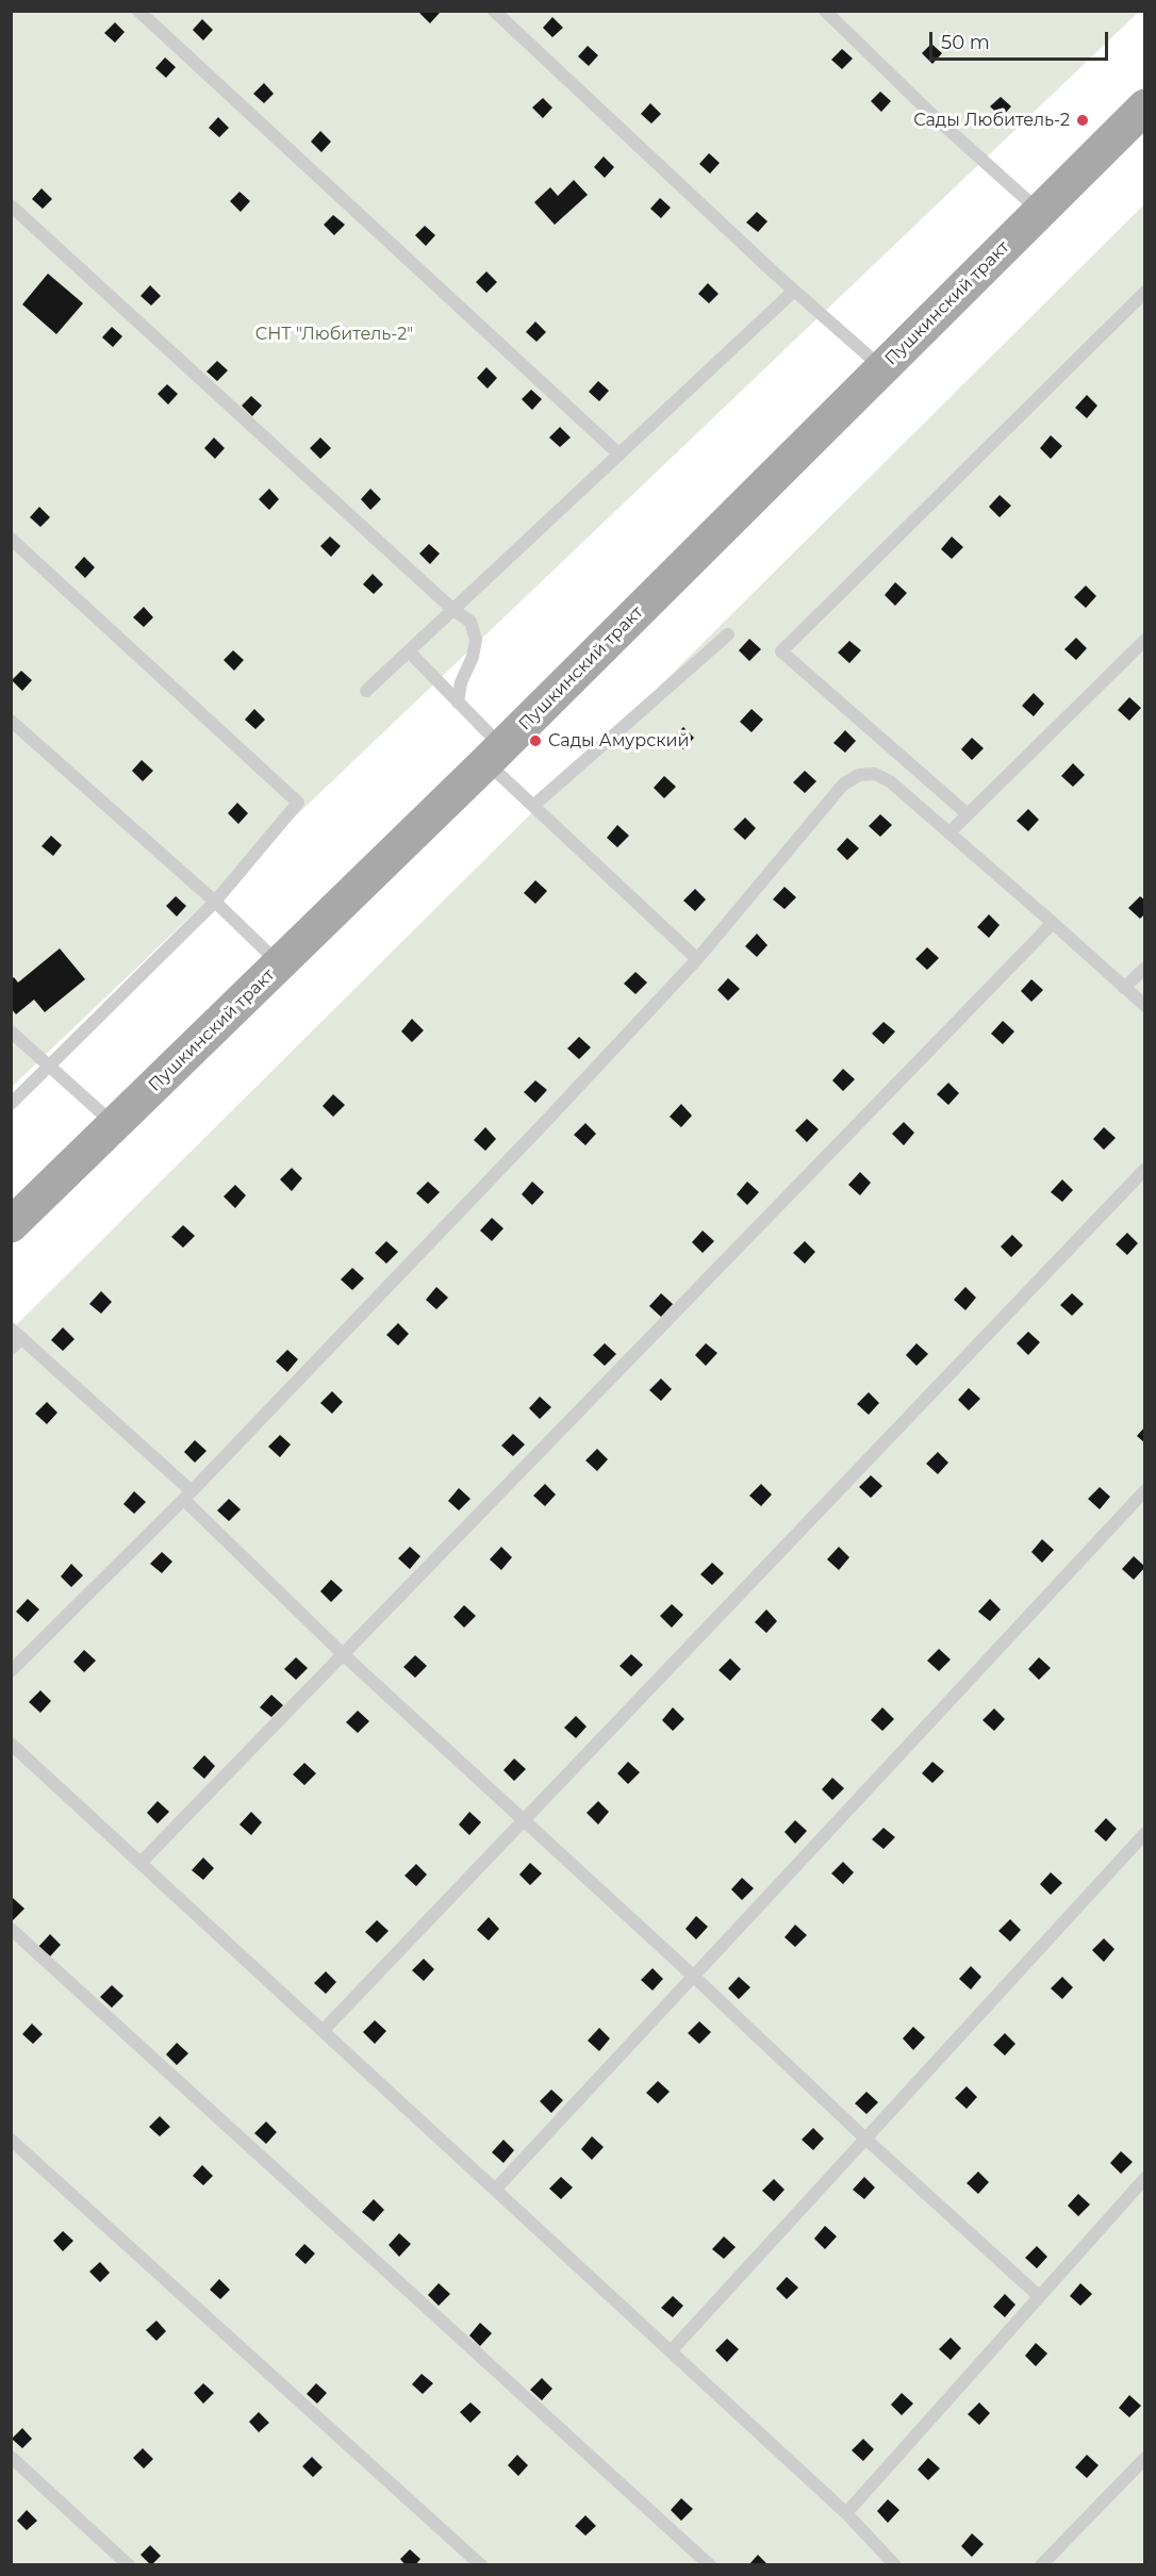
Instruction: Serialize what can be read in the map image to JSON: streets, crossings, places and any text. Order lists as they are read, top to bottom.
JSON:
{
  "streets": {
    "main road": ["Пушкинский тракт"]
  },
  "parks": ["СНТ \"Любитель-2\""],
  "places": ["Сады Любитель-2", "Сады Амурский"],
  "scale_bar": "50 m"
}
